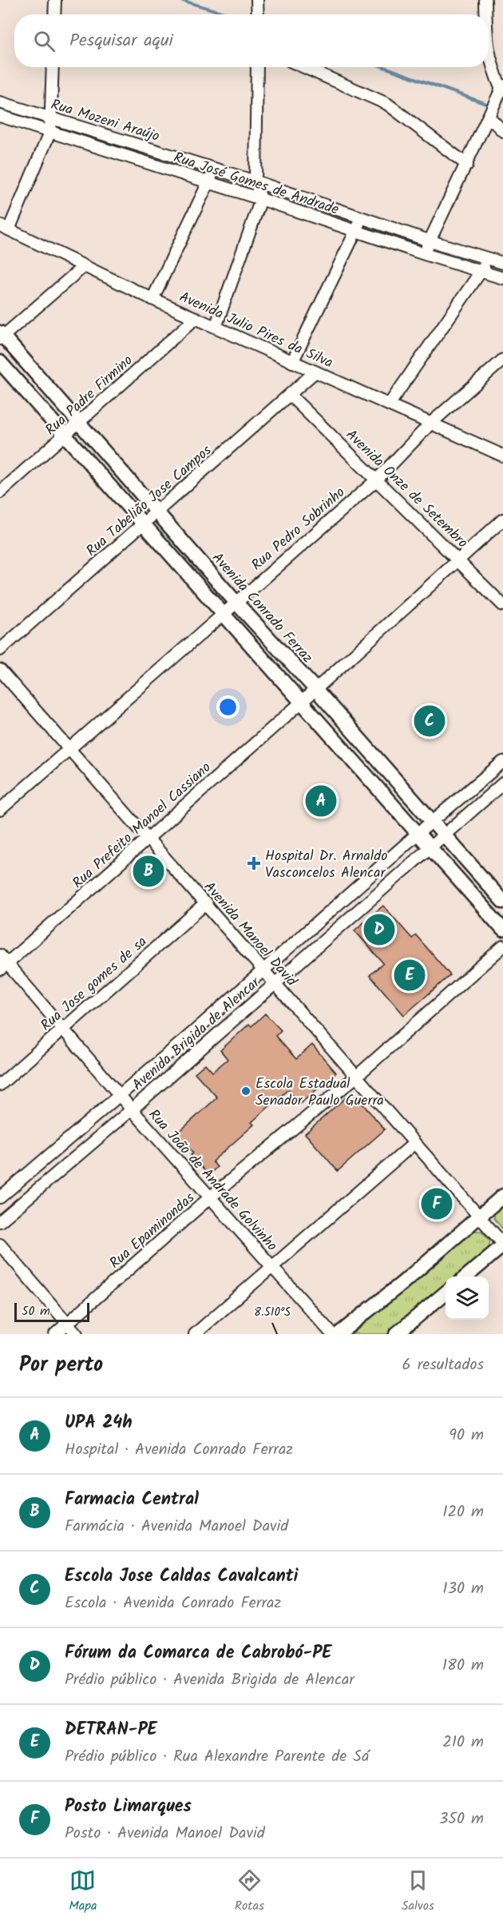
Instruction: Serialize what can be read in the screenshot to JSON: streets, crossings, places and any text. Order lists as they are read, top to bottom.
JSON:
{
  "streets": {
    "street": [
      "Rua Mozeni Araújo",
      "Rua José Gomes de Andrade",
      "Avenida Julio Pires da Silva",
      "Rua Padre Firmino",
      "Avenida Onze de Setembro",
      "Rua Tabelião Jose Campos",
      "Rua Pedro Sobrinho",
      "Avenida Conrado Ferraz",
      "Rua Prefeito Manoel Cassiano",
      "Avenida Manoel David",
      "Rua Jose gomes de sa",
      "Avenida Brigida de Alencar",
      "Rua João de Andrade Golvinho",
      "Rua Epaminondas"
    ]
  },
  "crossings": [
    ["Avenida Julio Pires da Silva", "Rua Padre Firmino"],
    ["Avenida Julio Pires da Silva", "Rua Tabelião Jose Campos"],
    ["Avenida Julio Pires da Silva", "Rua Pedro Sobrinho"],
    ["Rua Padre Firmino", "Avenida Conrado Ferraz"],
    ["Avenida Onze de Setembro", "Rua Tabelião Jose Campos"],
    ["Avenida Onze de Setembro", "Rua Pedro Sobrinho"],
    ["Avenida Onze de Setembro", "Rua Prefeito Manoel Cassiano"],
    ["Rua Tabelião Jose Campos", "Avenida Conrado Ferraz"],
    ["Rua Pedro Sobrinho", "Avenida Conrado Ferraz"],
    ["Rua Pedro Sobrinho", "Avenida Manoel David"],
    ["Avenida Conrado Ferraz", "Rua Prefeito Manoel Cassiano"],
    ["Avenida Conrado Ferraz", "Avenida Brigida de Alencar"],
    ["Rua Prefeito Manoel Cassiano", "Avenida Manoel David"],
    ["Rua Prefeito Manoel Cassiano", "Rua João de Andrade Golvinho"],
    ["Avenida Manoel David", "Rua Jose gomes de sa"],
    ["Avenida Manoel David", "Avenida Brigida de Alencar"],
    ["Avenida Manoel David", "Rua Epaminondas"],
    ["Rua Jose gomes de sa", "Rua João de Andrade Golvinho"],
    ["Avenida Brigida de Alencar", "Rua João de Andrade Golvinho"],
    ["Rua João de Andrade Golvinho", "Rua Epaminondas"]
  ],
  "places": {
    "health": ["Hospital Dr. Arnaldo Vasconcelos Alencar"],
    "other": ["Escola Estadual Senador Paulo Guerra"]
  },
  "scale_bar": "50 m",
  "page": {
    "search": "Pesquisar aqui",
    "pins": [
      "C",
      "A",
      "B",
      "D",
      "E",
      "F"
    ],
    "scale": "50 m",
    "heading": ["Por perto", "6 resultados"],
    "list": [
      {
        "mark": "A",
        "name": "UPA 24h",
        "note": "Hospital · Avenida Conrado Ferraz",
        "value": "90 m"
      },
      {
        "mark": "B",
        "name": "Farmacia Central",
        "note": "Farmácia · Avenida Manoel David",
        "value": "120 m"
      },
      {
        "mark": "C",
        "name": "Escola Jose Caldas Cavalcanti",
        "note": "Escola · Avenida Conrado Ferraz",
        "value": "130 m"
      },
      {
        "mark": "D",
        "name": "Fórum da Comarca de Cabrobó-PE",
        "note": "Prédio público · Avenida Brigida de Alencar",
        "value": "180 m"
      },
      {
        "mark": "E",
        "name": "DETRAN-PE",
        "note": "Prédio público · Rua Alexandre Parente de Sá",
        "value": "210 m"
      },
      {
        "mark": "F",
        "name": "Posto Limarques",
        "note": "Posto · Avenida Manoel David",
        "value": "350 m"
      }
    ],
    "nav": ["Mapa", "Rotas", "Salvos"]
  },
  "coordinates": ["8.510°S"]
}
